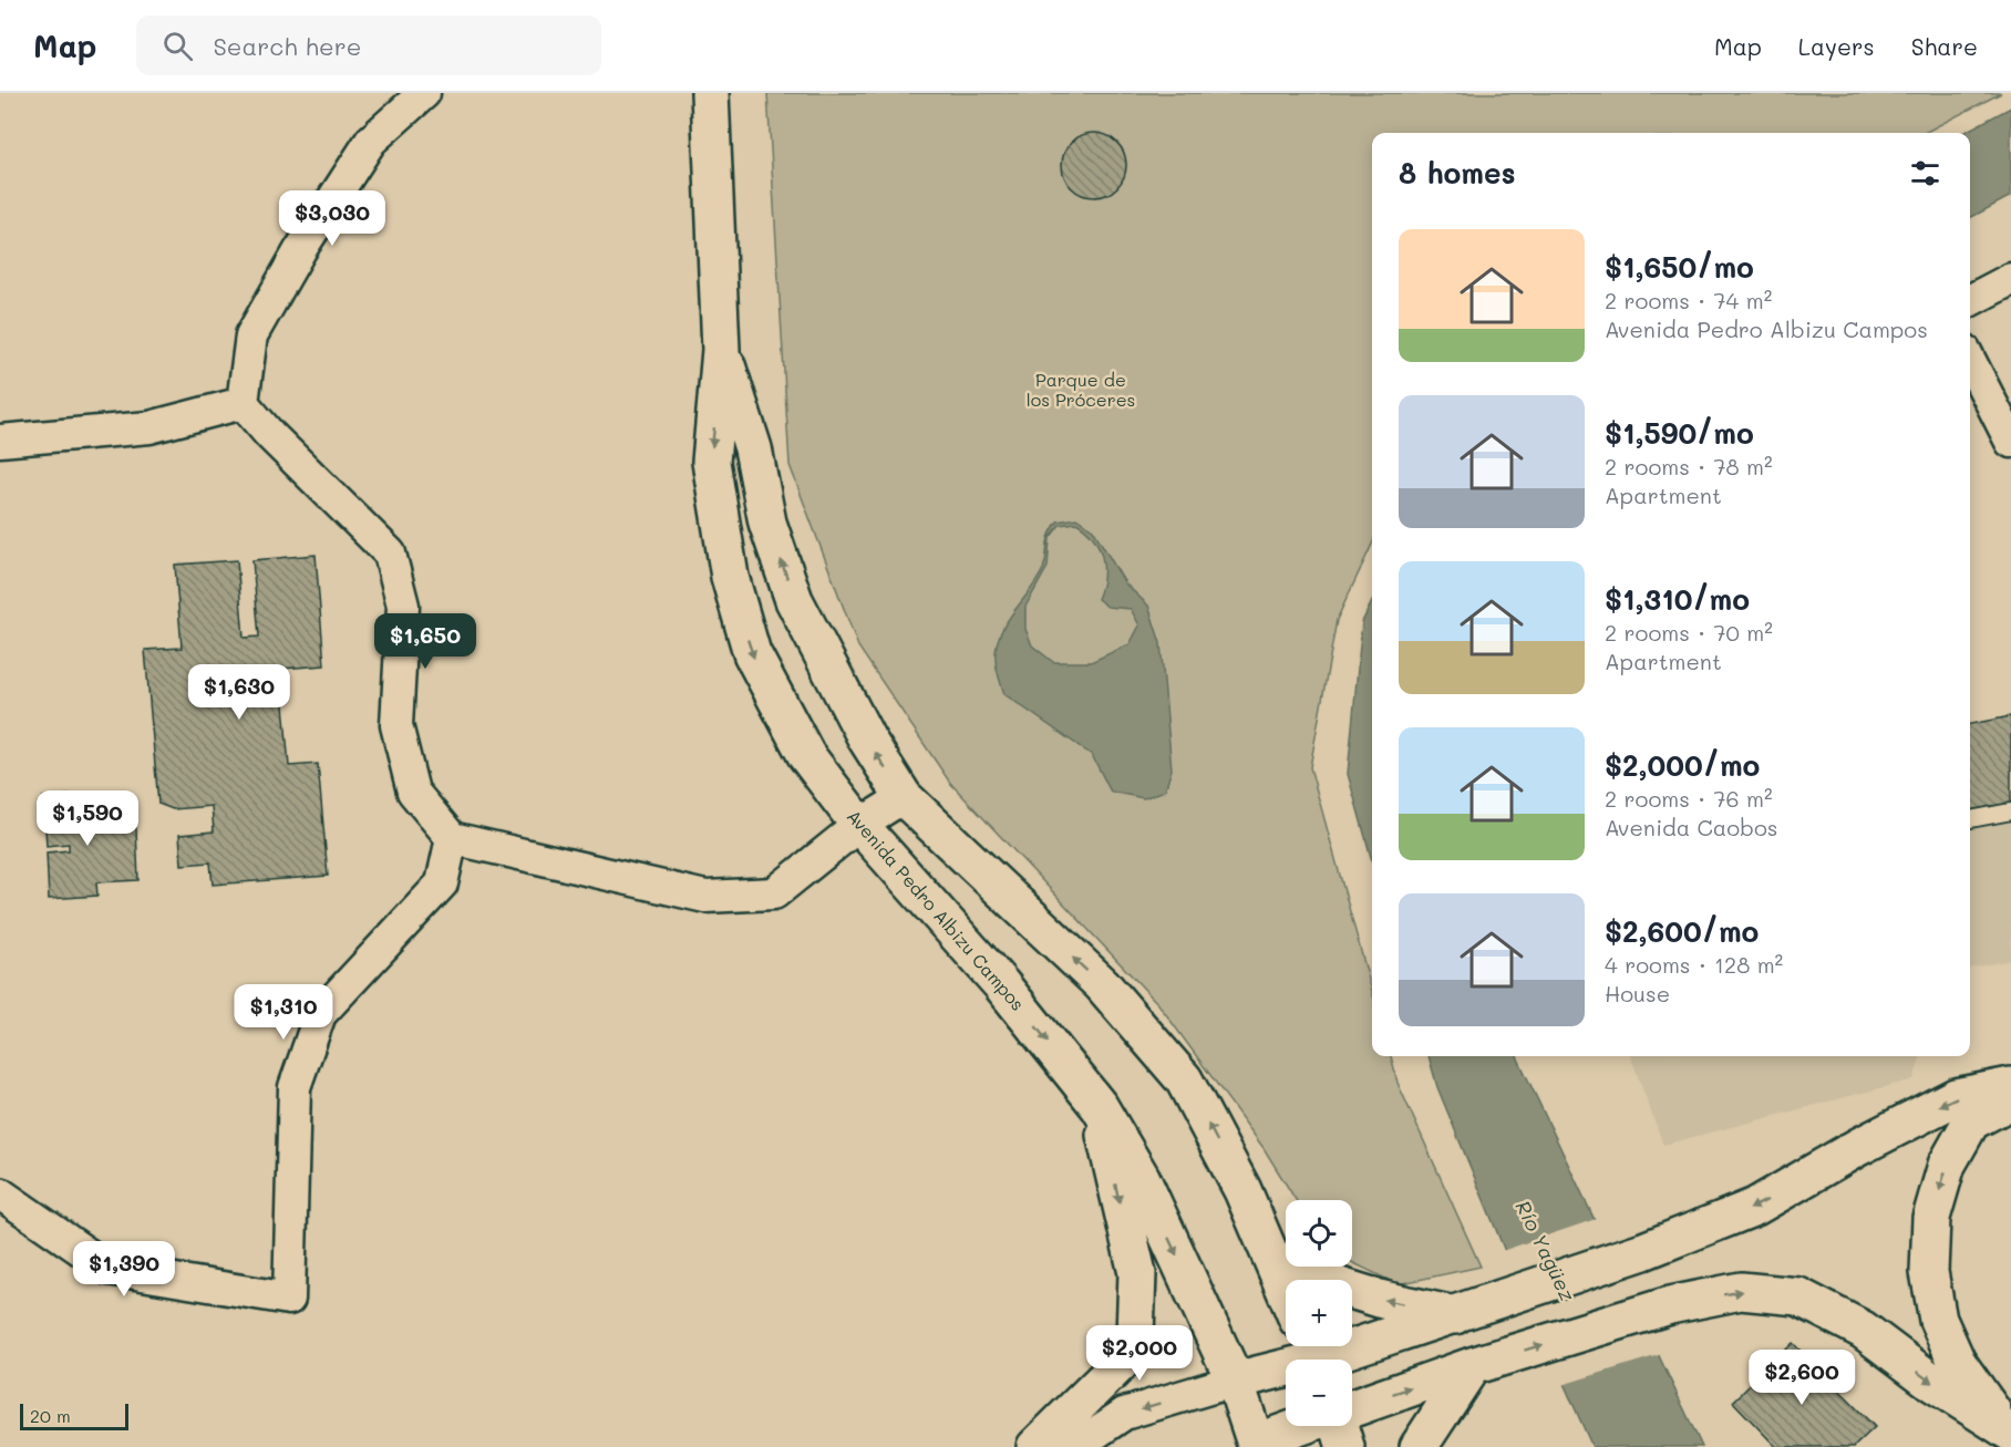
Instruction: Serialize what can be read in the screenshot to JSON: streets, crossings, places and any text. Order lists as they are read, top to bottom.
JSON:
{
  "streets": {
    "main road": ["Avenida Pedro Albizu Campos"]
  },
  "water": ["Río Yagüez"],
  "parks": ["Parque de los Próceres"],
  "scale_bar": "20 m",
  "page": {
    "header": "Map",
    "search": "Search here",
    "nav": ["Map", "Layers", "Share"],
    "heading": "8 homes",
    "price": [
      "$3,030",
      "$1,650",
      "$1,630",
      "$1,590",
      "$1,310",
      "$1,390",
      "$2,000",
      "$2,600"
    ],
    "list": [
      {
        "name": "$1,650/mo",
        "note": "2 rooms · 74 m² · Avenida Pedro Albizu Campos"
      },
      {
        "name": "$1,590/mo",
        "note": "2 rooms · 78 m² · Apartment"
      },
      {
        "name": "$1,310/mo",
        "note": "2 rooms · 70 m² · Apartment"
      },
      {
        "name": "$2,000/mo",
        "note": "2 rooms · 76 m² · Avenida Caobos"
      },
      {
        "name": "$2,600/mo",
        "note": "4 rooms · 128 m² · House"
      }
    ],
    "map_buttons": ["+", "−"],
    "scale": "20 m"
  }
}
